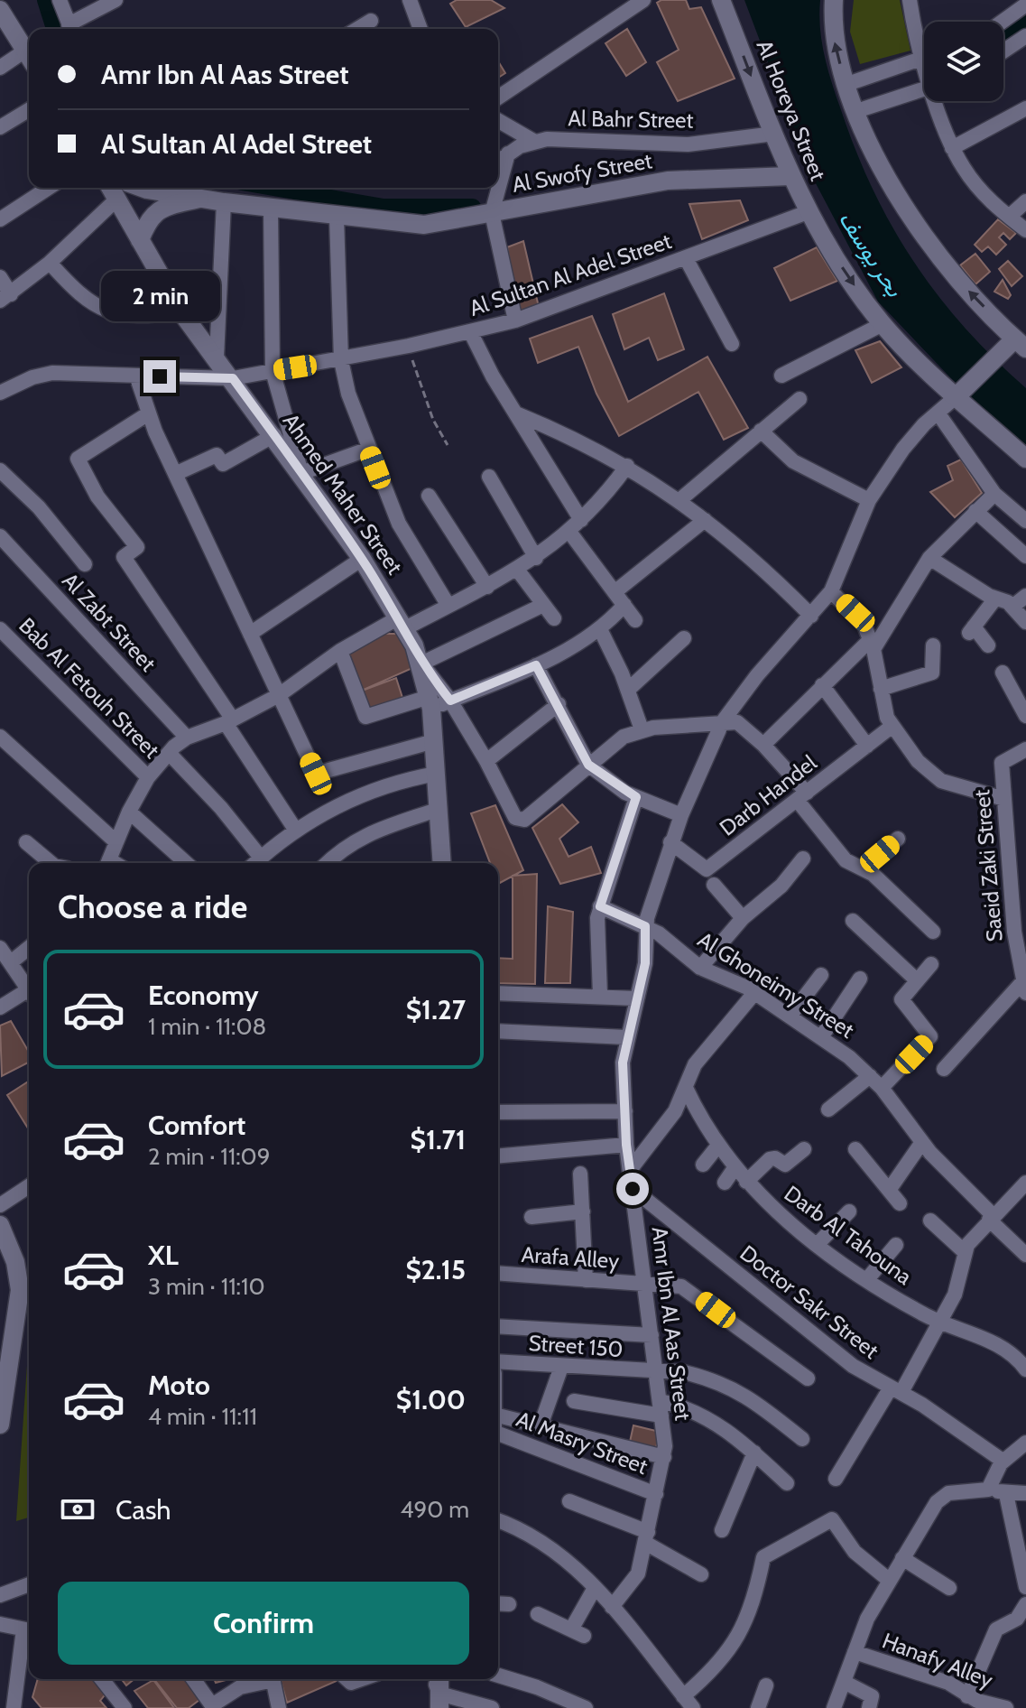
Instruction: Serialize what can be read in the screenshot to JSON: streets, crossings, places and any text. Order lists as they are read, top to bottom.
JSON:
{
  "streets": {
    "street": [
      "Al Horeya Street",
      "Al Bahr Street",
      "Al Swofy Street",
      "Al Sultan Al Adel Street",
      "Ahmed Maher Street",
      "Al Zabt Street",
      "Bab Al Fetouh Street",
      "Darb Handel",
      "Saeid Zaki Street",
      "Al Ghoneimy Street",
      "Darb Al Tahouna",
      "Arafa Alley",
      "Doctor Sakr Street",
      "Amr Ibn Al Aas Street",
      "Street 150",
      "Al Masry Street",
      "Hanafy Alley"
    ]
  },
  "crossings": [
    ["Al Horeya Street", "Al Bahr Street"],
    ["Al Horeya Street", "Al Swofy Street"],
    ["Al Horeya Street", "Al Sultan Al Adel Street"],
    ["Al Horeya Street", "Amr Ibn Al Aas Street"],
    ["Al Sultan Al Adel Street", "Ahmed Maher Street"],
    ["Darb Handel", "Amr Ibn Al Aas Street"],
    ["Al Ghoneimy Street", "Amr Ibn Al Aas Street"],
    ["Arafa Alley", "Amr Ibn Al Aas Street"],
    ["Doctor Sakr Street", "Amr Ibn Al Aas Street"],
    ["Amr Ibn Al Aas Street", "Street 150"],
    ["Amr Ibn Al Aas Street", "Al Masry Street"]
  ],
  "water": ["بحر يوسف"],
  "page": {
    "banner": ["Amr Ibn Al Aas Street", "Al Sultan Al Adel Street"],
    "bubble": "2 min",
    "heading": "Choose a ride",
    "list": [
      {
        "name": "Economy",
        "note": "1 min · 11:08",
        "value": "$1.27"
      },
      {
        "name": "Comfort",
        "note": "2 min · 11:09",
        "value": "$1.71"
      },
      {
        "name": "XL",
        "note": "3 min · 11:10",
        "value": "$2.15"
      },
      {
        "name": "Moto",
        "note": "4 min · 11:11",
        "value": "$1.00"
      }
    ],
    "pay": ["Cash", "490 m"],
    "buttons": "Confirm"
  }
}
